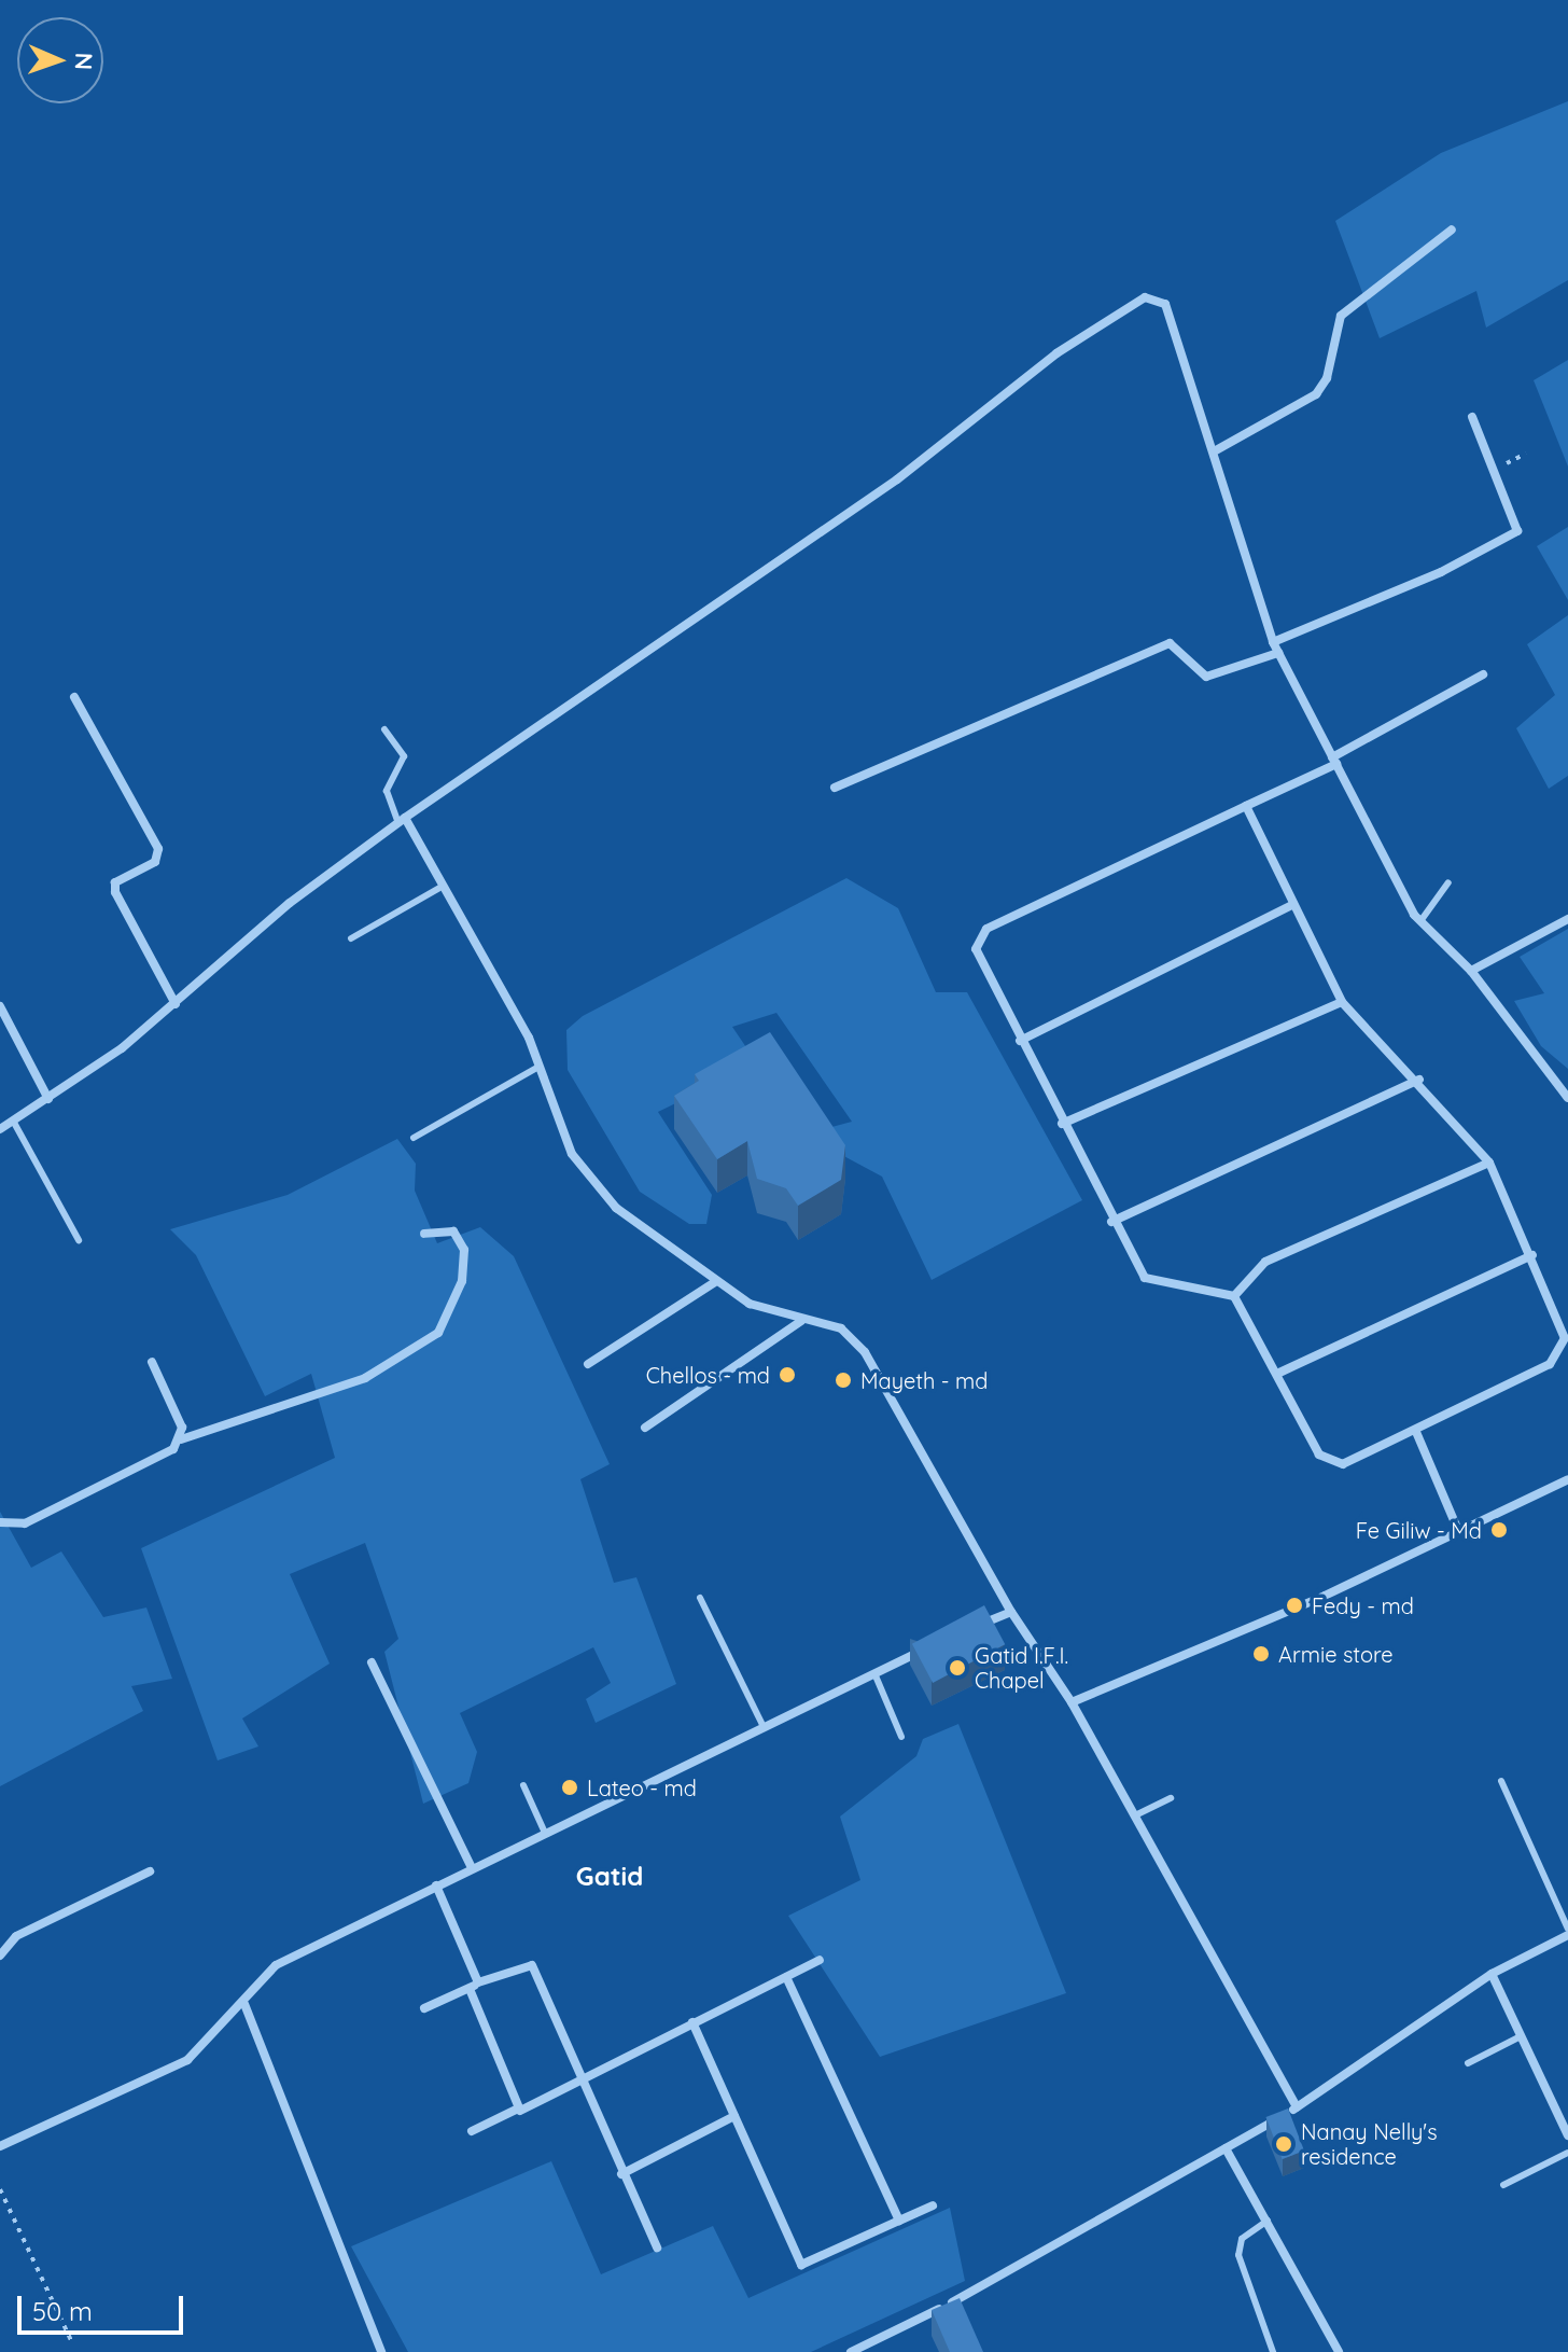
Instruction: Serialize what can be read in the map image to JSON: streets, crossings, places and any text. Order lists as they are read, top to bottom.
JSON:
{
  "districts": ["Gatid"],
  "places": [
    "Chellos - md",
    "Mayeth - md",
    "Fe Giliw - Md",
    "Fedy - md",
    "Armie store",
    "Gatid I.F.I. Chapel",
    "Lateo - md",
    "Nanay Nelly's residence"
  ],
  "scale_bar": "50 m",
  "north": "right"
}
